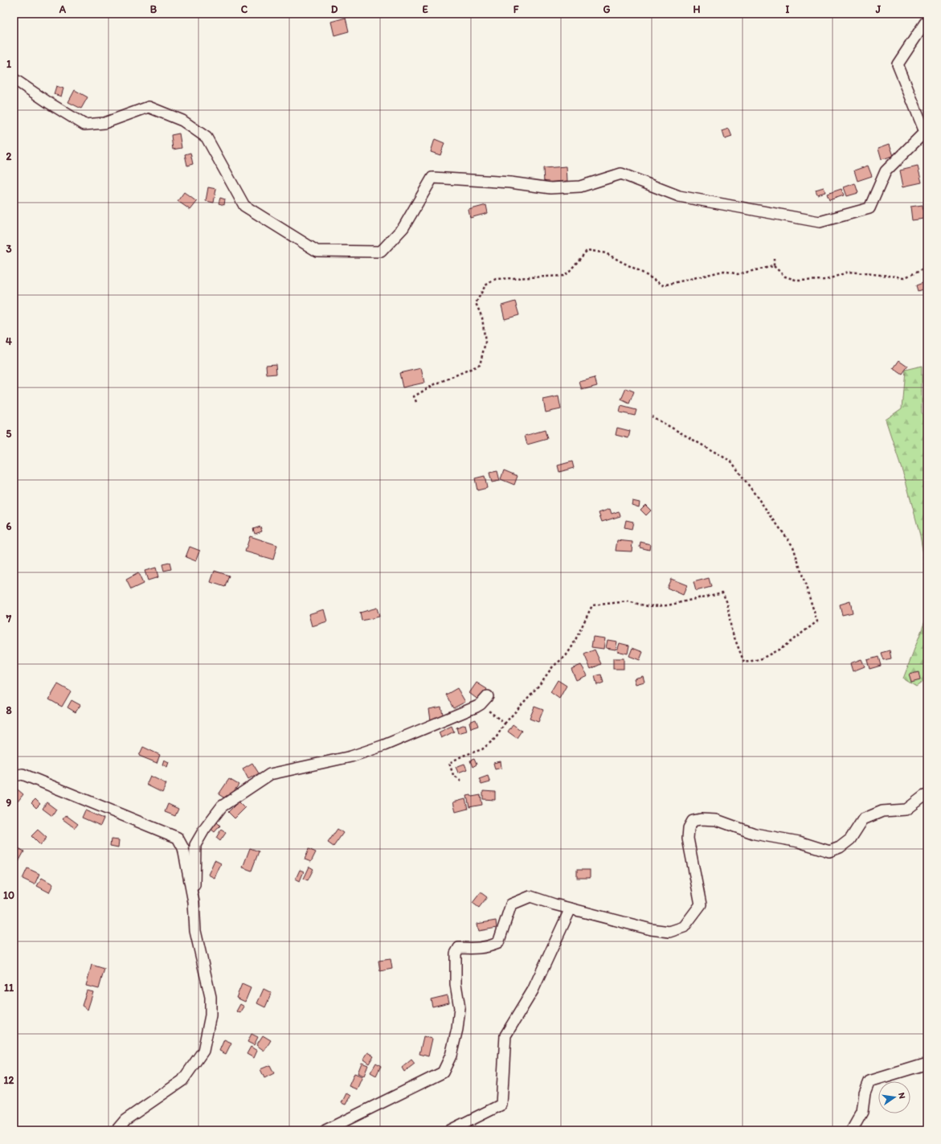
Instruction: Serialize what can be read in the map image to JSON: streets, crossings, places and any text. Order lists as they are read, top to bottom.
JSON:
{
  "north": "right",
  "grid": {
    "columns": [
      "A",
      "B",
      "C",
      "D",
      "E",
      "F",
      "G",
      "H",
      "I",
      "J"
    ],
    "rows": [
      "1",
      "2",
      "3",
      "4",
      "5",
      "6",
      "7",
      "8",
      "9",
      "10",
      "11",
      "12"
    ]
  }
}
